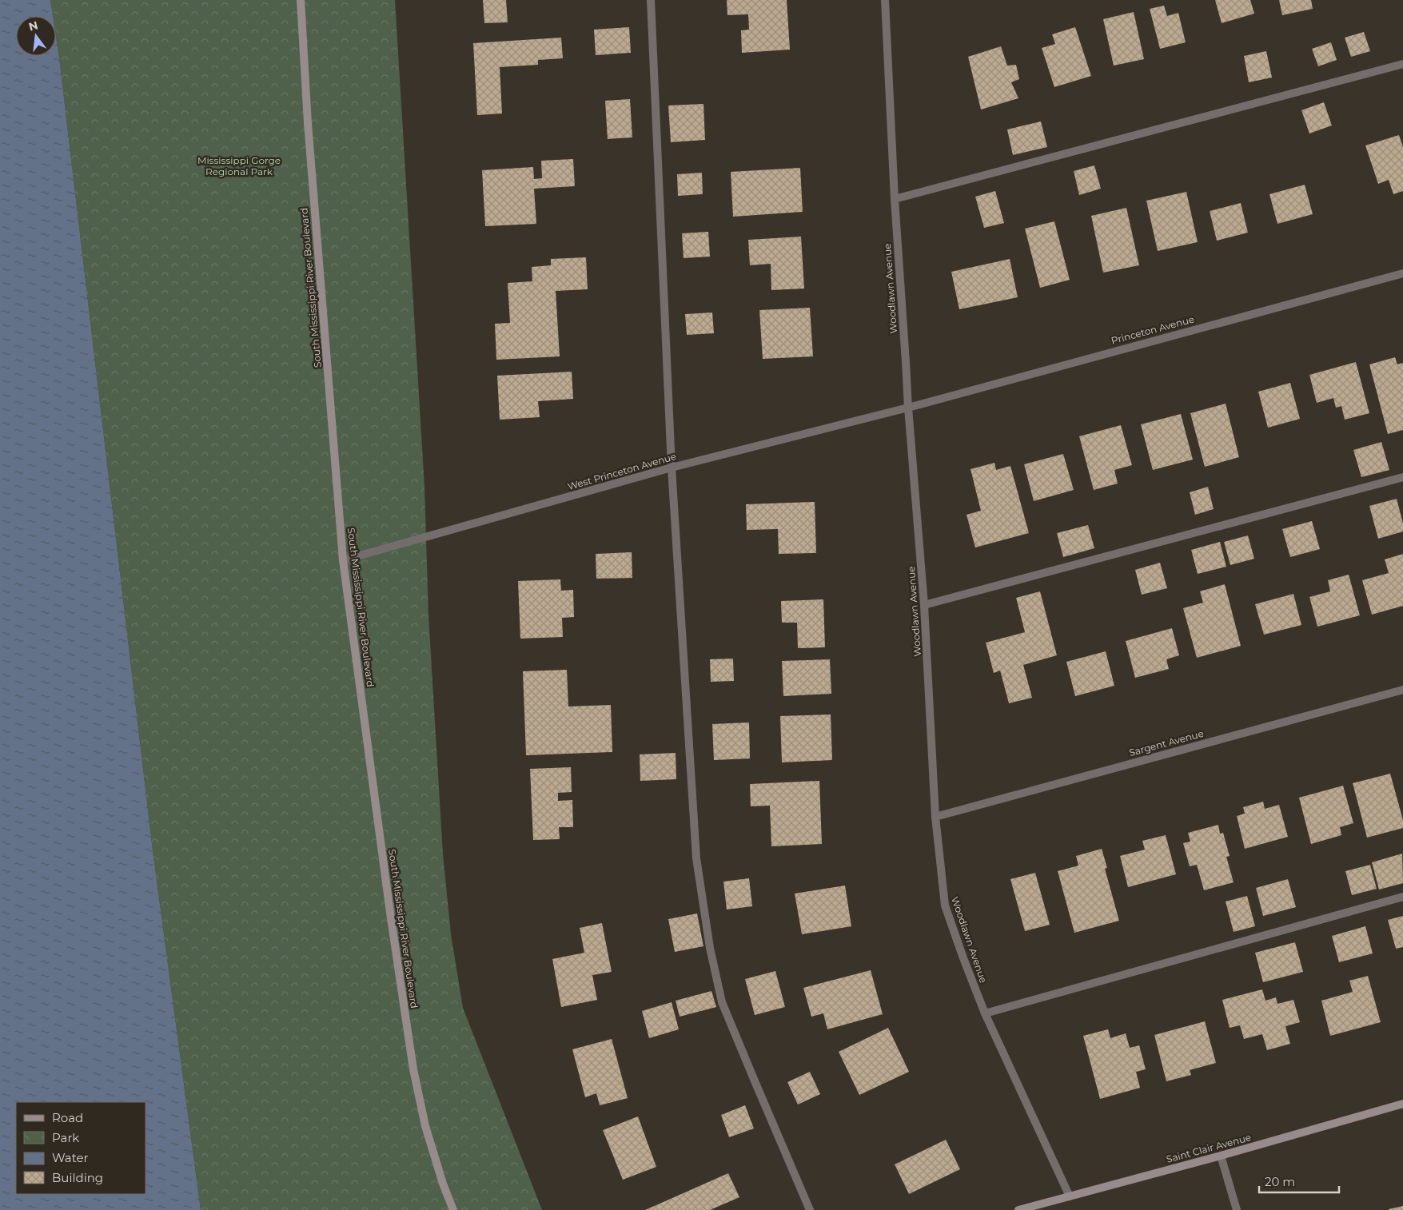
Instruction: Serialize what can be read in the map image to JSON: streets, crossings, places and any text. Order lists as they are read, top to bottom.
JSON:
{
  "streets": {
    "street": [
      "South Mississippi River Boulevard",
      "Woodlawn Avenue",
      "Princeton Avenue",
      "West Princeton Avenue",
      "Sargent Avenue",
      "Saint Clair Avenue"
    ]
  },
  "crossings": [
    ["South Mississippi River Boulevard", "West Princeton Avenue"],
    ["Woodlawn Avenue", "Princeton Avenue"],
    ["Woodlawn Avenue", "West Princeton Avenue"],
    ["Woodlawn Avenue", "Sargent Avenue"],
    ["Woodlawn Avenue", "Saint Clair Avenue"],
    ["Princeton Avenue", "West Princeton Avenue"]
  ],
  "parks": ["Mississippi Gorge Regional Park"],
  "legend": [
    "Road",
    "Park",
    "Water",
    "Building"
  ],
  "scale_bar": "20 m",
  "north": "top"
}
